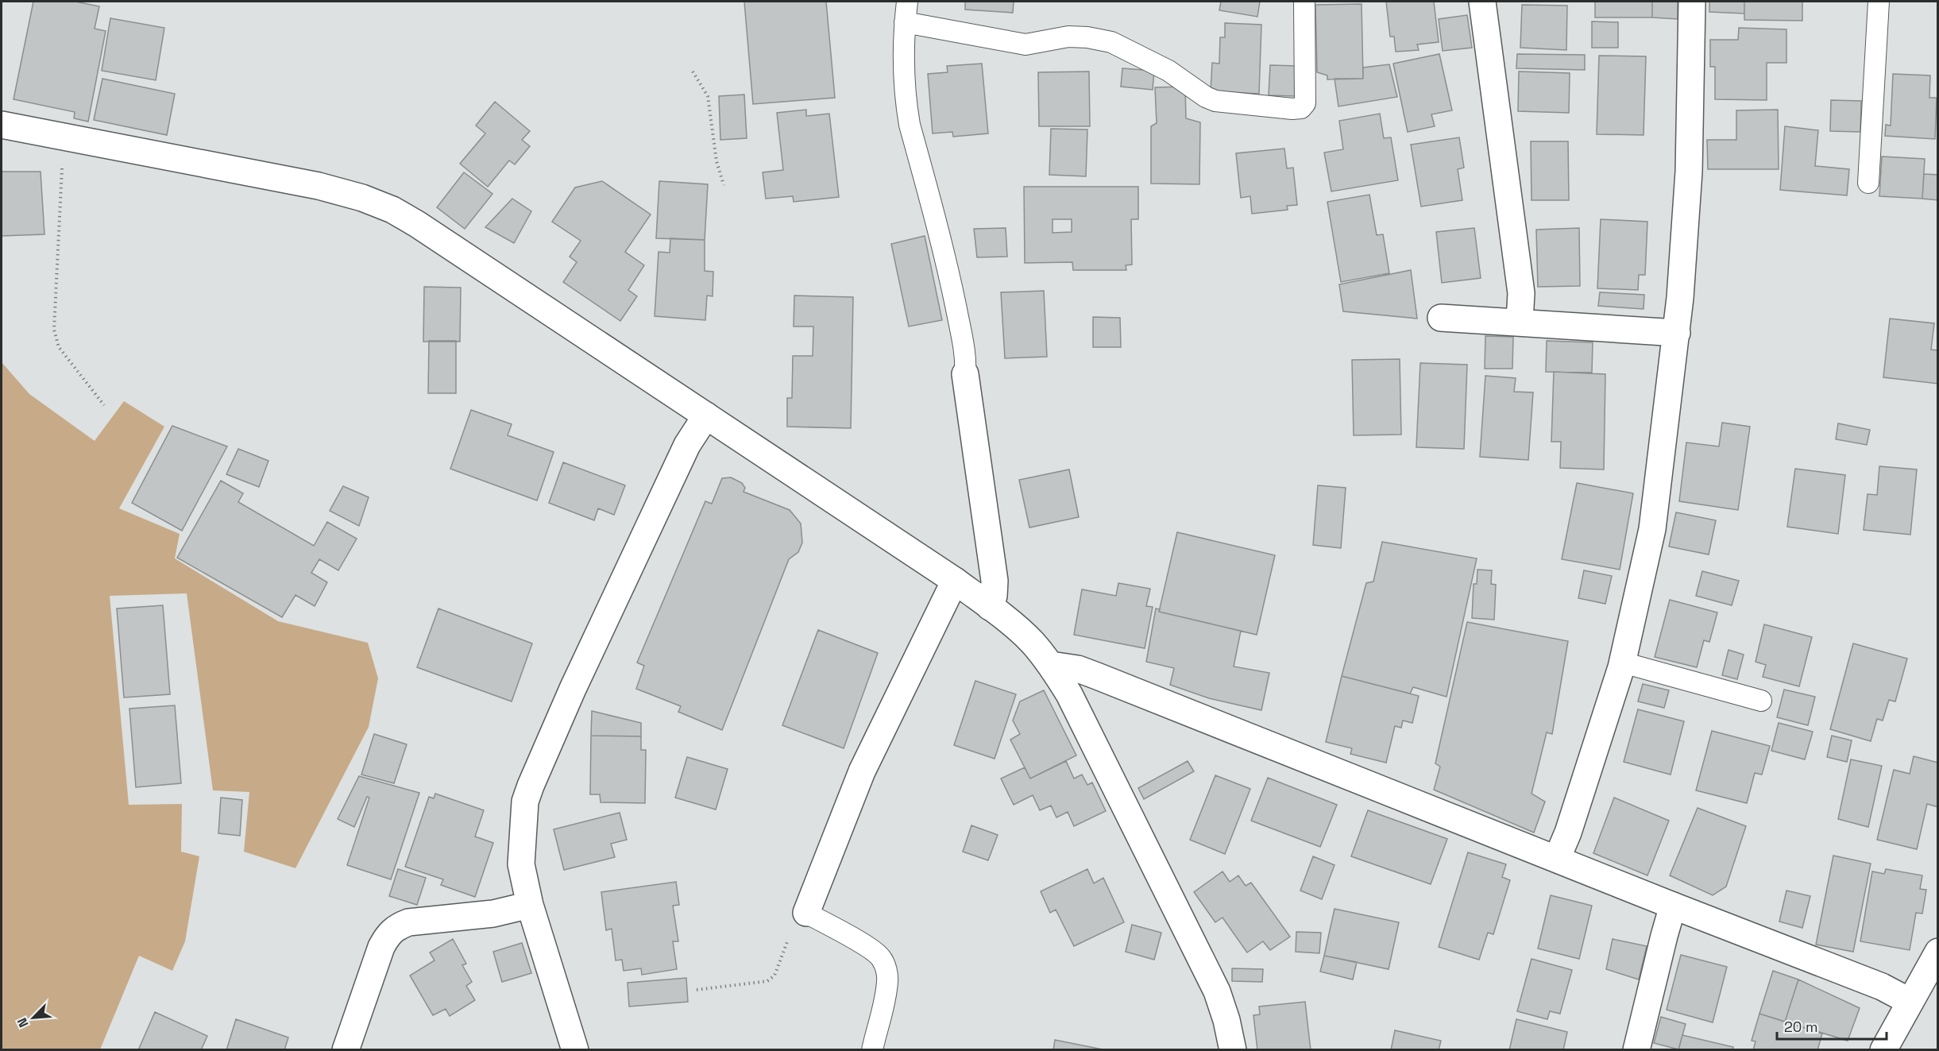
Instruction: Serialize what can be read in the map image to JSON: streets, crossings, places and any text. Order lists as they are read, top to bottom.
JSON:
{
  "scale_bar": "20 m",
  "north": "bottom left"
}
